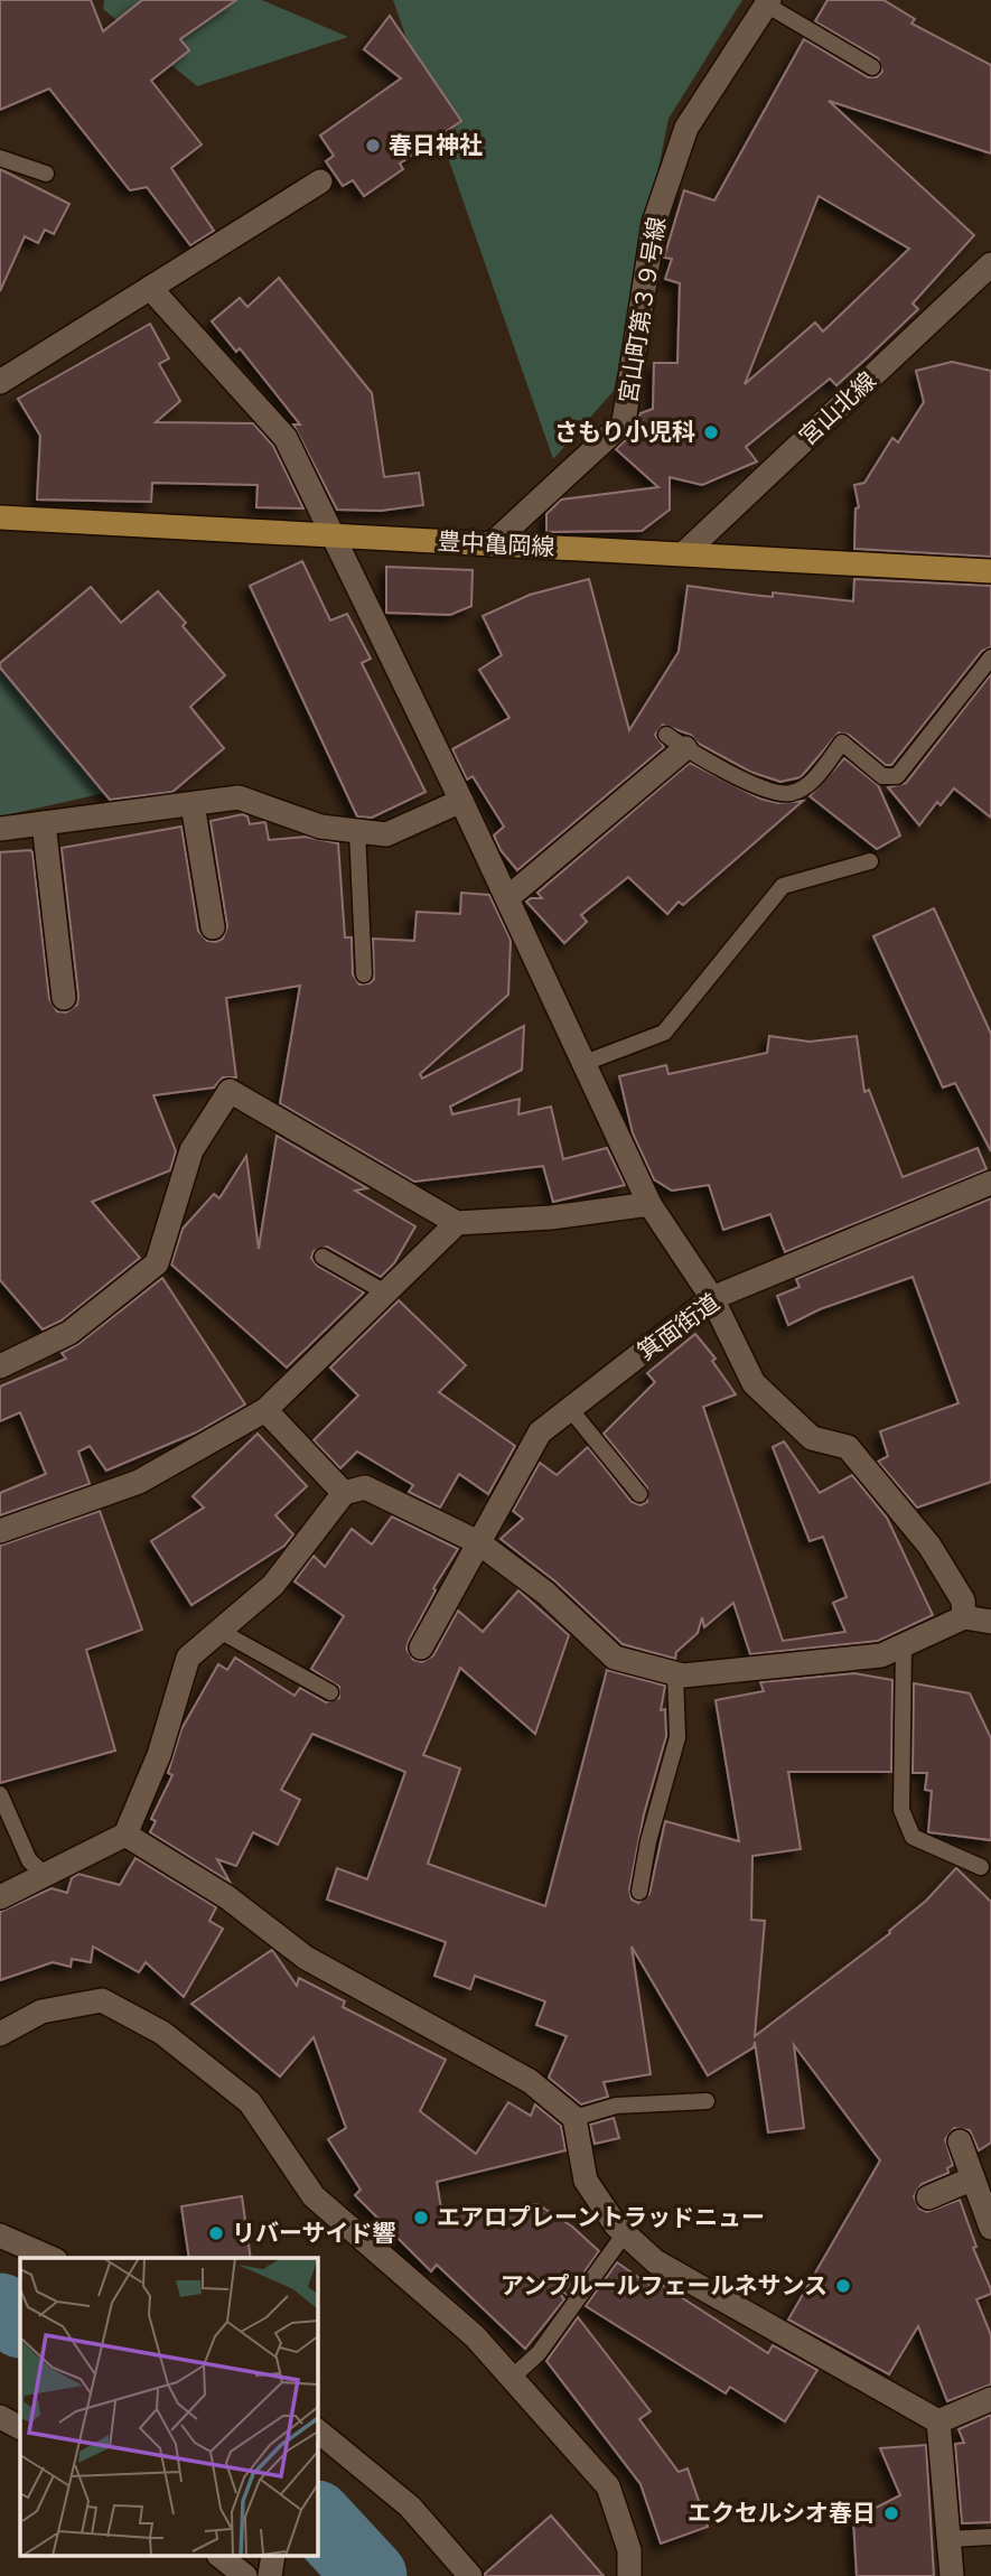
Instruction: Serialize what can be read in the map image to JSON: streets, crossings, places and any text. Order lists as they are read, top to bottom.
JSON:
{
  "streets": {
    "main road": ["豊中亀岡線"],
    "street": ["宮山町第３９号線", "宮山北線", "箕面街道"]
  },
  "crossings": [
    ["宮山町第３９号線", "豊中亀岡線"],
    ["宮山北線", "豊中亀岡線"]
  ],
  "places": [
    "春日神社",
    "さもり小児科",
    "エアロプレーントラッドニュー",
    "リバーサイド響",
    "アンプルールフェールネサンス",
    "エクセルシオ春日"
  ]
}
